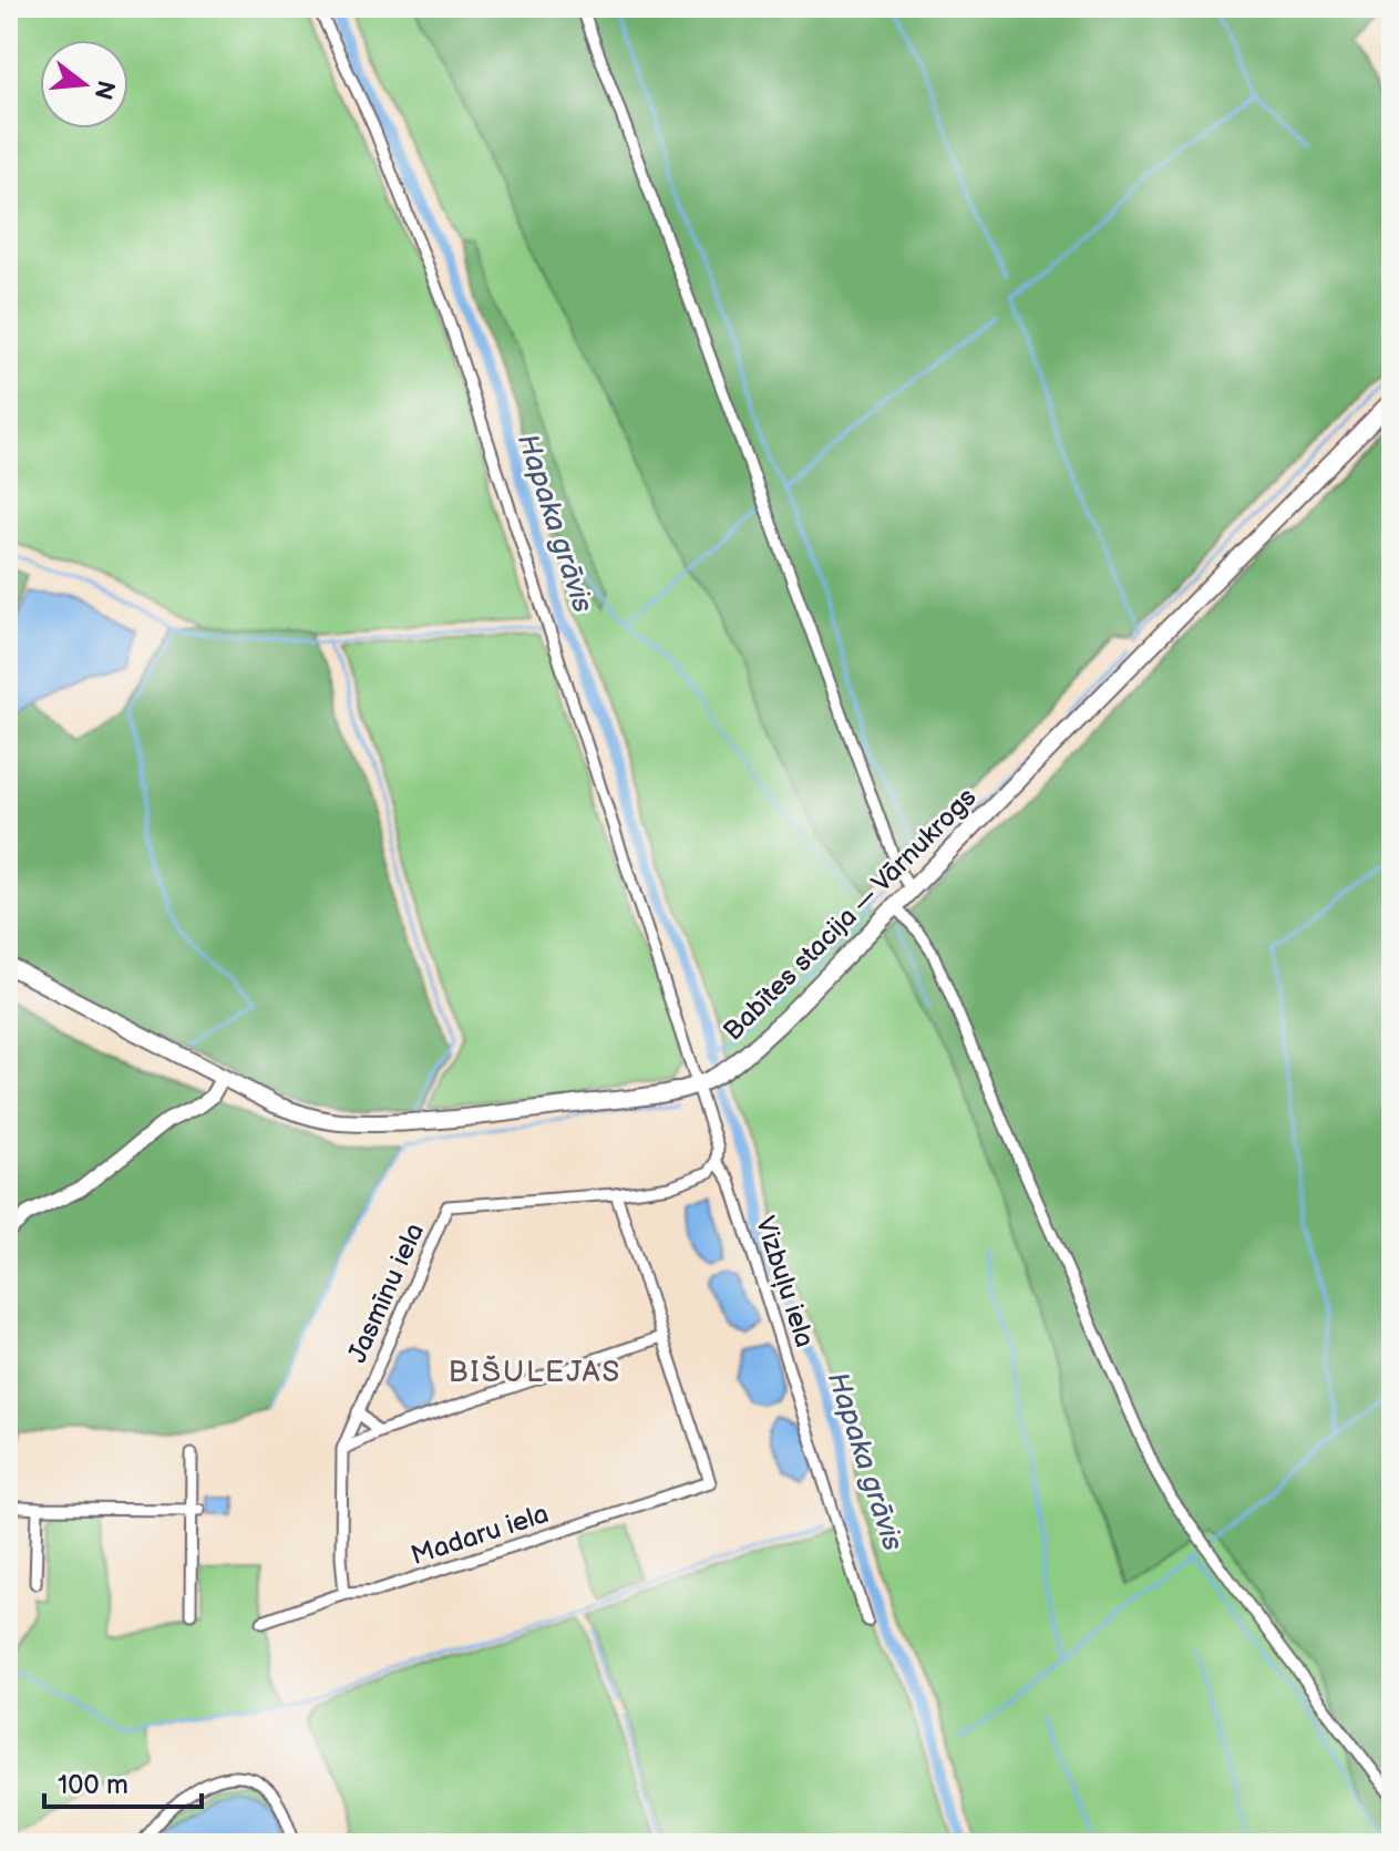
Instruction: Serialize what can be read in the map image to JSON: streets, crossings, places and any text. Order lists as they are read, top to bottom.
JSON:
{
  "streets": {
    "main road": ["Babītes stacija — Vārnukrogs"],
    "street": ["Vizbuļu iela", "Jasmīnu iela", "Madaru iela"]
  },
  "crossings": [
    ["Vizbuļu iela", "Jasmīnu iela"],
    ["Jasmīnu iela", "Madaru iela"]
  ],
  "districts": ["BIŠULEJAS"],
  "water": ["Hapaka grāvis"],
  "scale_bar": "100 m",
  "north": "right"
}
